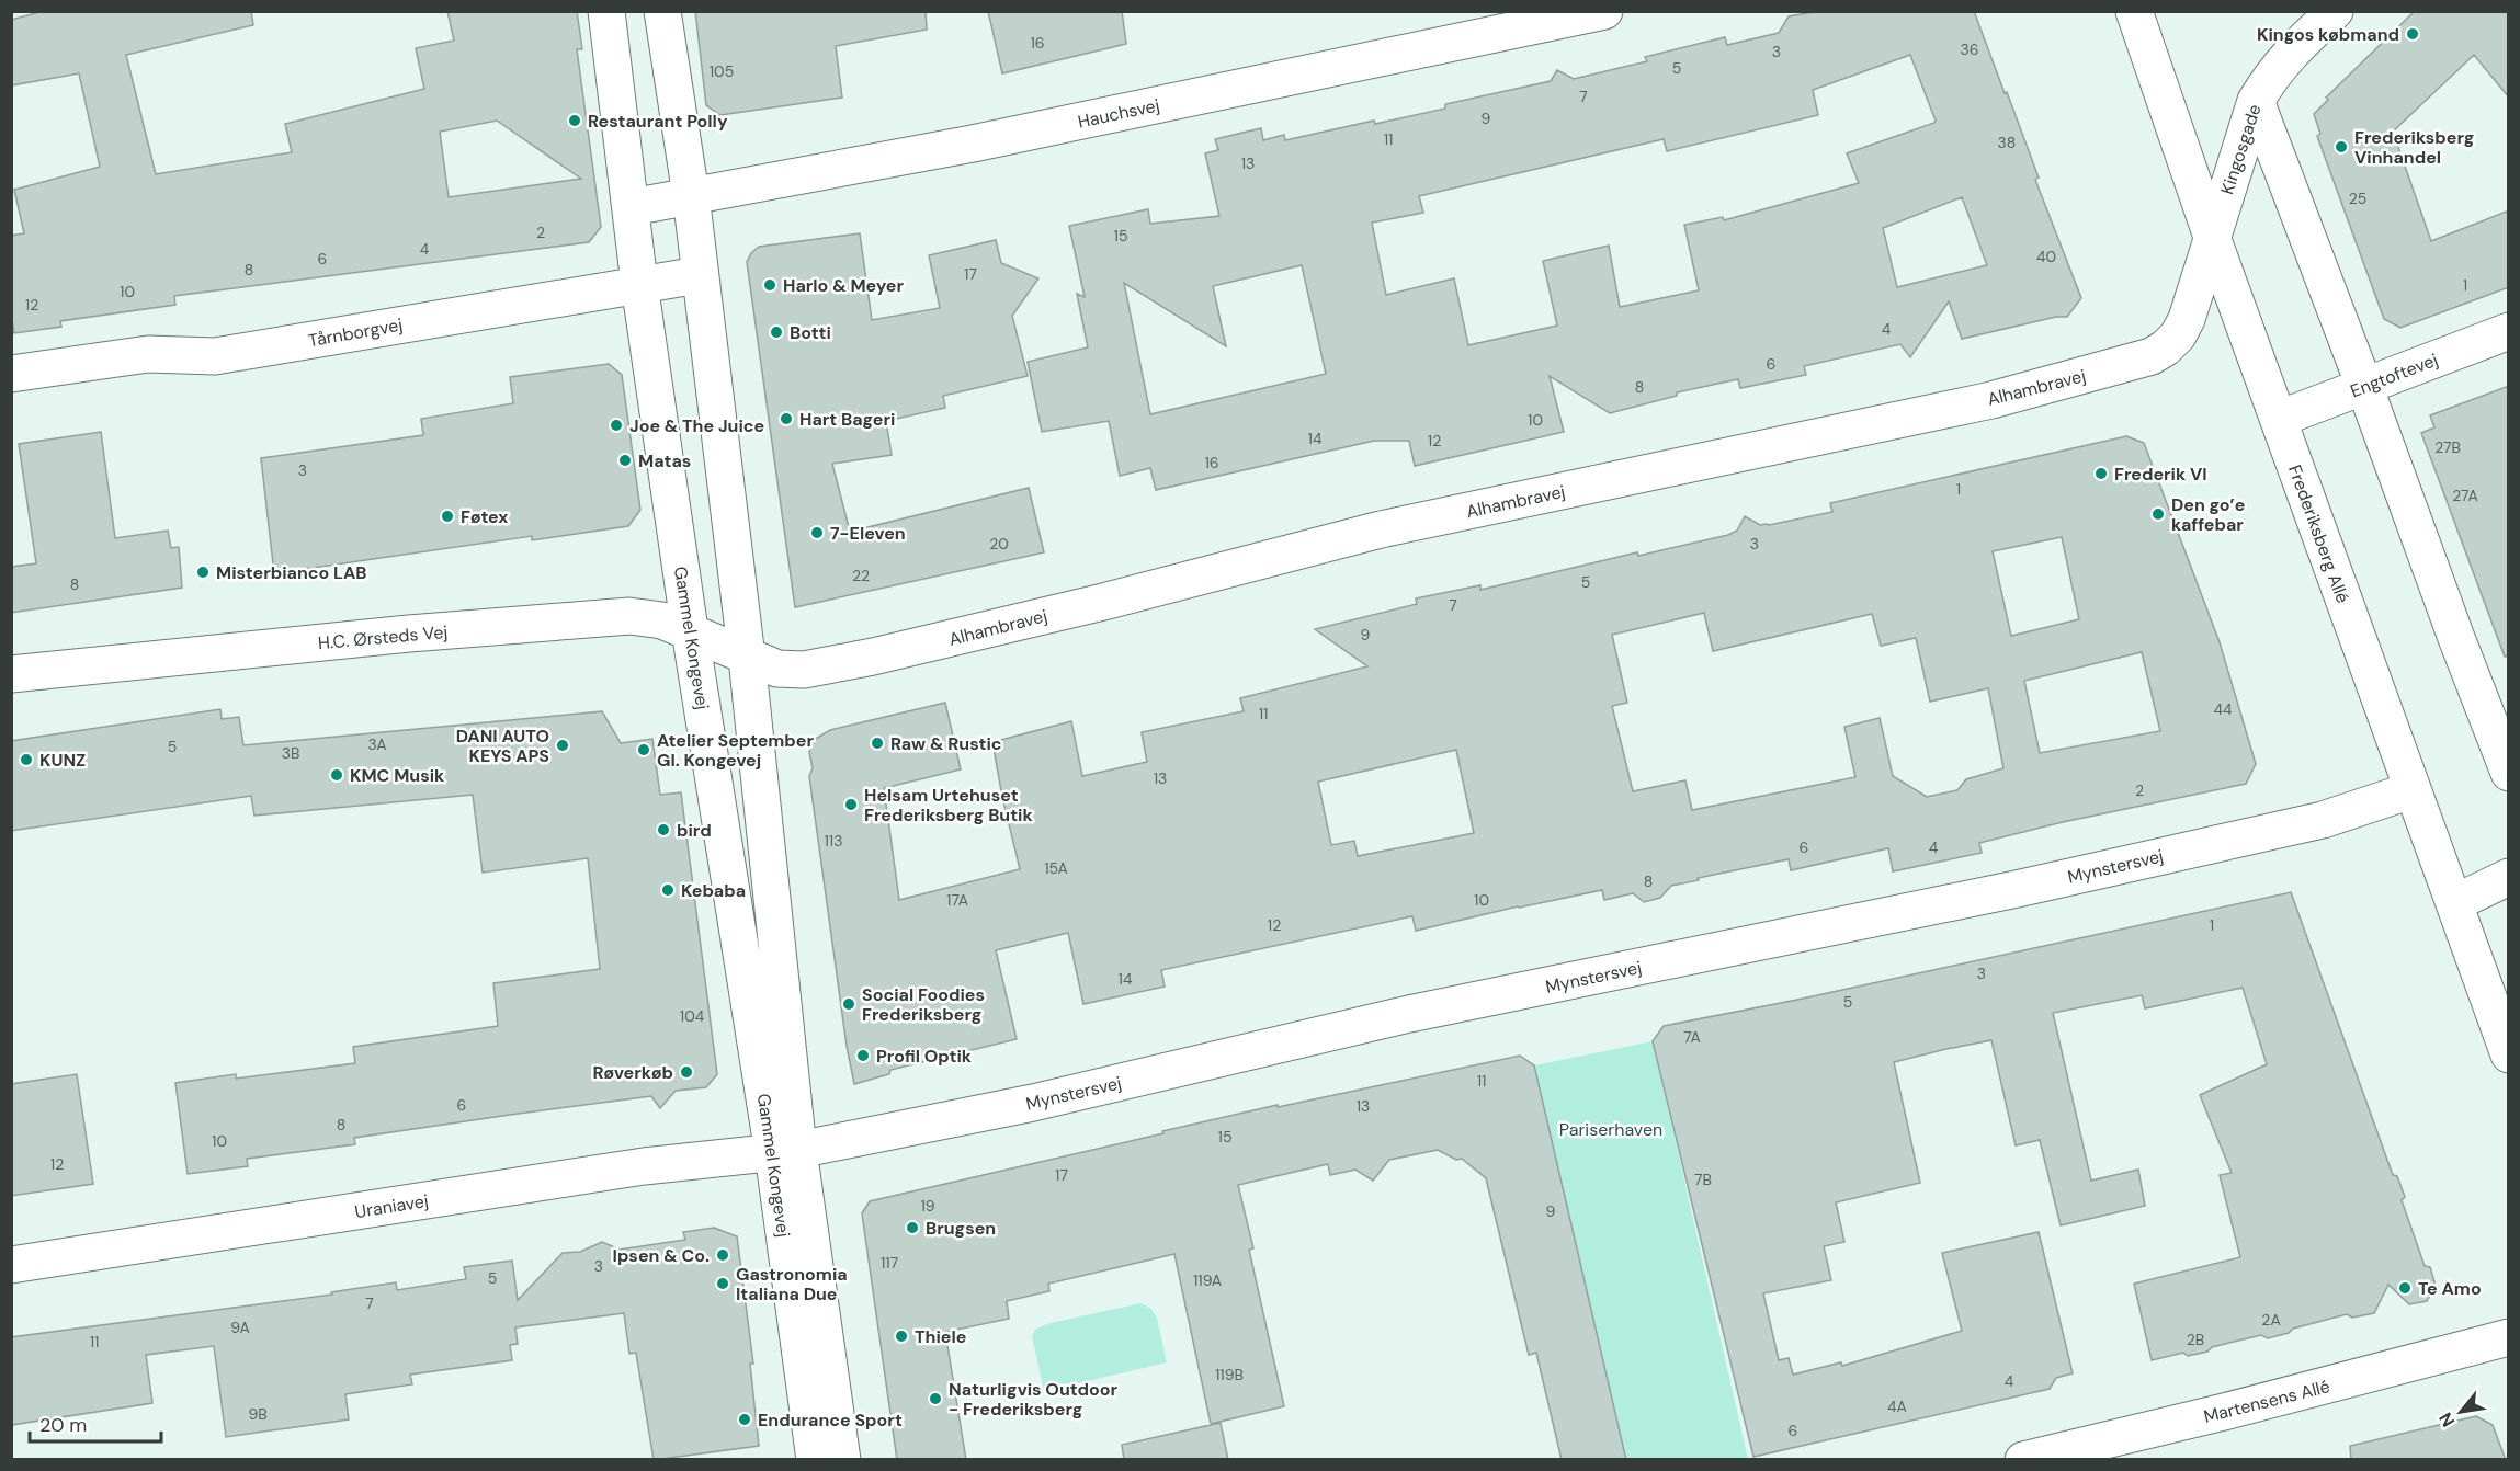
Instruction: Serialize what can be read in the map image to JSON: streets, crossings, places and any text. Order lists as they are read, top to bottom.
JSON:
{
  "streets": {
    "street": [
      "Hauchsvej",
      "Kingosgade",
      "Tårnborgvej",
      "Engtoftevej",
      "Alhambravej",
      "Frederiksberg Allé",
      "H.C. Ørsteds Vej",
      "Gammel Kongevej",
      "Mynstersvej",
      "Uraniavej",
      "Martensens Allé"
    ]
  },
  "crossings": [
    ["Hauchsvej", "Gammel Kongevej"],
    ["Kingosgade", "Alhambravej"],
    ["Kingosgade", "Frederiksberg Allé"],
    ["Tårnborgvej", "Gammel Kongevej"],
    ["Engtoftevej", "Frederiksberg Allé"],
    ["Alhambravej", "Frederiksberg Allé"],
    ["Alhambravej", "H.C. Ørsteds Vej"],
    ["Alhambravej", "Gammel Kongevej"],
    ["Frederiksberg Allé", "Mynstersvej"],
    ["H.C. Ørsteds Vej", "Gammel Kongevej"],
    ["Gammel Kongevej", "Mynstersvej"],
    ["Gammel Kongevej", "Uraniavej"],
    ["Mynstersvej", "Uraniavej"]
  ],
  "parks": ["Pariserhaven"],
  "places": [
    "Kingos købmand",
    "Restaurant Polly",
    "Frederiksberg Vinhandel",
    "Harlo & Meyer",
    "Botti",
    "Hart Bageri",
    "Joe & The Juice",
    "Matas",
    "Frederik VI",
    "Den go’e kaffebar",
    "Føtex",
    "7-Eleven",
    "Misterbianco LAB",
    "Raw & Rustic",
    "DANI AUTO KEYS APS",
    "Atelier September Gl. Kongevej",
    "KUNZ",
    "KMC Musik",
    "Helsam Urtehuset Frederiksberg Butik",
    "bird",
    "Kebaba",
    "Social Foodies Frederiksberg",
    "Profil Optik",
    "Røverkøb",
    "Brugsen",
    "Ipsen & Co.",
    "Gastronomia Italiana Due",
    "Te Amo",
    "Thiele",
    "Naturligvis Outdoor - Frederiksberg",
    "Endurance Sport"
  ],
  "house_numbers": [
    "16",
    "36",
    "3",
    "5",
    "105",
    "7",
    "9",
    "11",
    "38",
    "13",
    "25",
    "2",
    "15",
    "4",
    "40",
    "6",
    "8",
    "17",
    "1",
    "10",
    "12",
    "4",
    "6",
    "8",
    "10",
    "14",
    "12",
    "27B",
    "16",
    "3",
    "1",
    "27A",
    "20",
    "3",
    "22",
    "5",
    "8",
    "7",
    "9",
    "44",
    "11",
    "3A",
    "5",
    "3B",
    "13",
    "2",
    "113",
    "6",
    "4",
    "15A",
    "8",
    "17A",
    "10",
    "12",
    "1",
    "3",
    "14",
    "5",
    "104",
    "7A",
    "11",
    "6",
    "13",
    "8",
    "15",
    "10",
    "12",
    "17",
    "7B",
    "19",
    "9",
    "117",
    "3",
    "5",
    "119A",
    "7",
    "2A",
    "9A",
    "2B",
    "11",
    "119B",
    "4",
    "4A",
    "9B",
    "6"
  ],
  "scale_bar": "20 m",
  "north": "bottom left"
}
